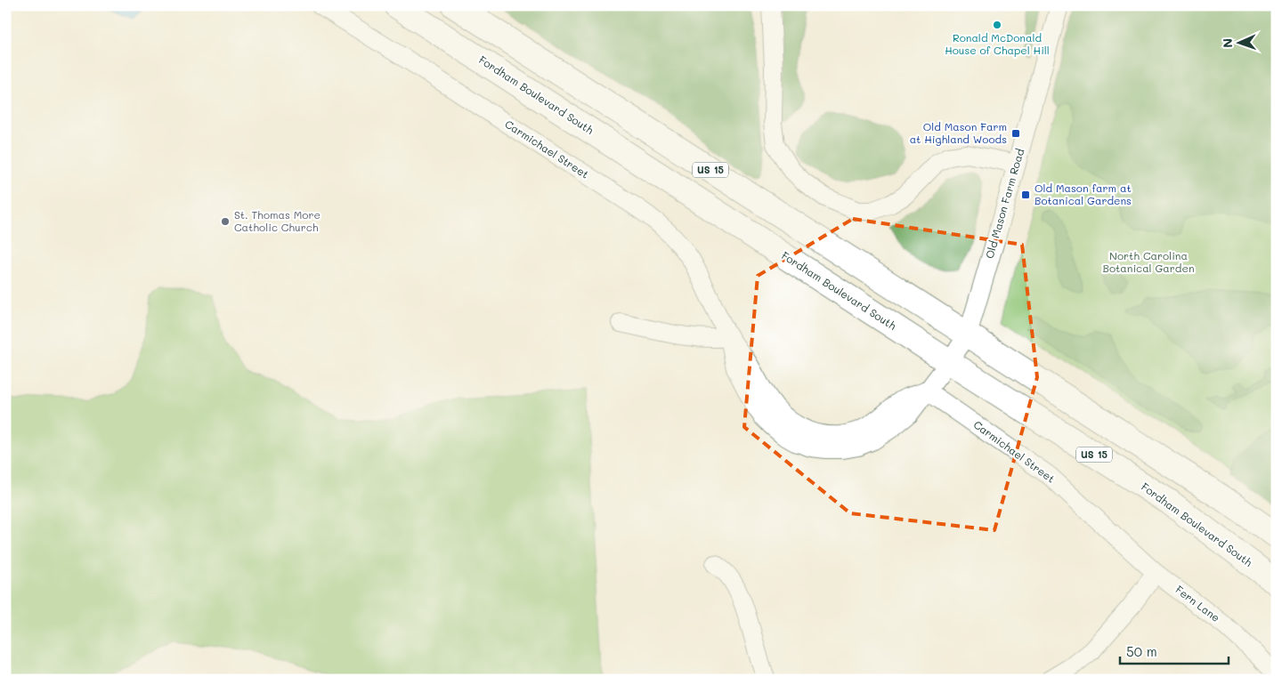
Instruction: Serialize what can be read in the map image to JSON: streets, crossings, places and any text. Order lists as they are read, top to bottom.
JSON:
{
  "streets": {
    "highway": ["Fordham Boulevard South", "US 15"],
    "street": ["Carmichael Street", "Old Mason Farm Road", "Fern Lane"]
  },
  "crossings": [
    ["Fordham Boulevard South", "Old Mason Farm Road"],
    ["Carmichael Street", "Old Mason Farm Road"],
    ["Carmichael Street", "Fern Lane"],
    ["US 15", "Old Mason Farm Road"]
  ],
  "parks": ["North Carolina Botanical Garden"],
  "places": {
    "other": ["Ronald McDonald House of Chapel Hill", "St. Thomas More Catholic Church"],
    "transit": ["Old Mason Farm at Highland Woods", "Old Mason farm at Botanical Gardens"]
  },
  "scale_bar": "50 m",
  "north": "left"
}
